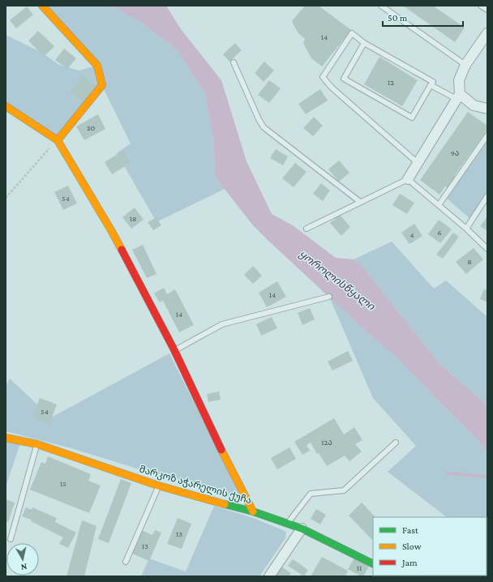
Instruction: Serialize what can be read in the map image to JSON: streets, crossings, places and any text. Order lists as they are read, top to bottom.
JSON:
{
  "streets": {
    "street": ["მარკოზ აჭარელის ქუჩა"]
  },
  "water": ["ყოროლისწყალი"],
  "house_numbers": [
    "14",
    "12",
    "20",
    "9ა",
    "54",
    "18",
    "6",
    "4",
    "8",
    "14",
    "14",
    "54",
    "12ა",
    "15",
    "13",
    "13",
    "11"
  ],
  "legend": ["Fast", "Slow", "Jam"],
  "scale_bar": "50 m",
  "north": "bottom"
}
